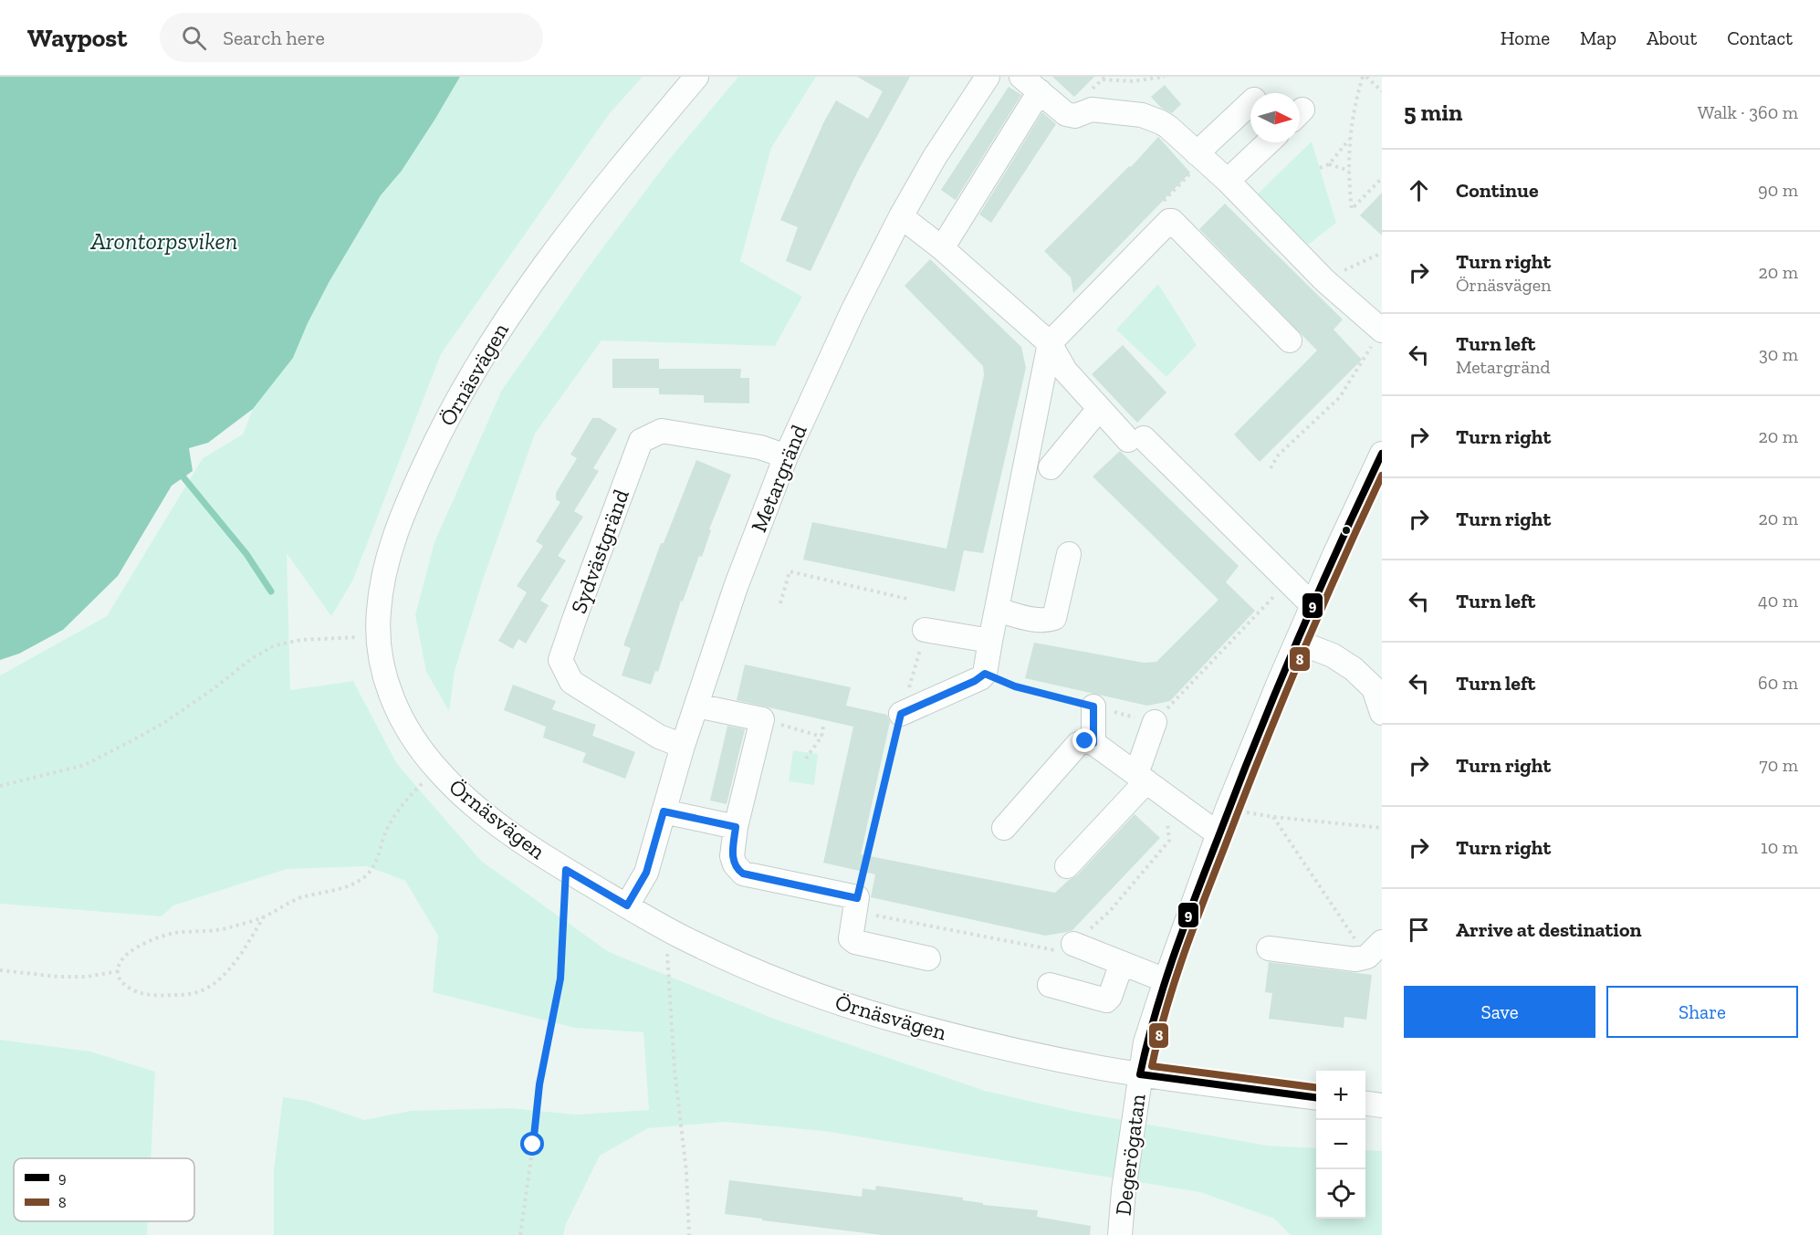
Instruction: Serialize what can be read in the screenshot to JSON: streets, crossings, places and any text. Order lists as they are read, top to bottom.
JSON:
{
  "streets": {
    "street": [
      "Örnäsvägen",
      "Metargränd",
      "Sydvästgränd",
      "Degerögatan"
    ]
  },
  "crossings": [
    ["Örnäsvägen", "Metargränd"],
    ["Örnäsvägen", "Degerögatan"],
    ["Metargränd", "Sydvästgränd"]
  ],
  "water": ["Arontorpsviken"],
  "lines": ["transit line 9", "transit line 8"],
  "legend": ["9", "8"],
  "north": "right",
  "page": {
    "header": "Waypost",
    "search": "Search here",
    "nav": [
      "Home",
      "Map",
      "About",
      "Contact"
    ],
    "heading": ["5 min", "Walk · 360 m"],
    "list": [
      ["Continue", "90 m"],
      ["Turn right", "Örnäsvägen", "20 m"],
      ["Turn left", "Metargränd", "30 m"],
      ["Turn right", "20 m"],
      ["Turn right", "20 m"],
      ["Turn left", "40 m"],
      ["Turn left", "60 m"],
      ["Turn right", "70 m"],
      ["Turn right", "10 m"],
      "Arrive at destination"
    ],
    "buttons": ["Save", "Share"],
    "map_buttons": ["+", "−"]
  }
}
